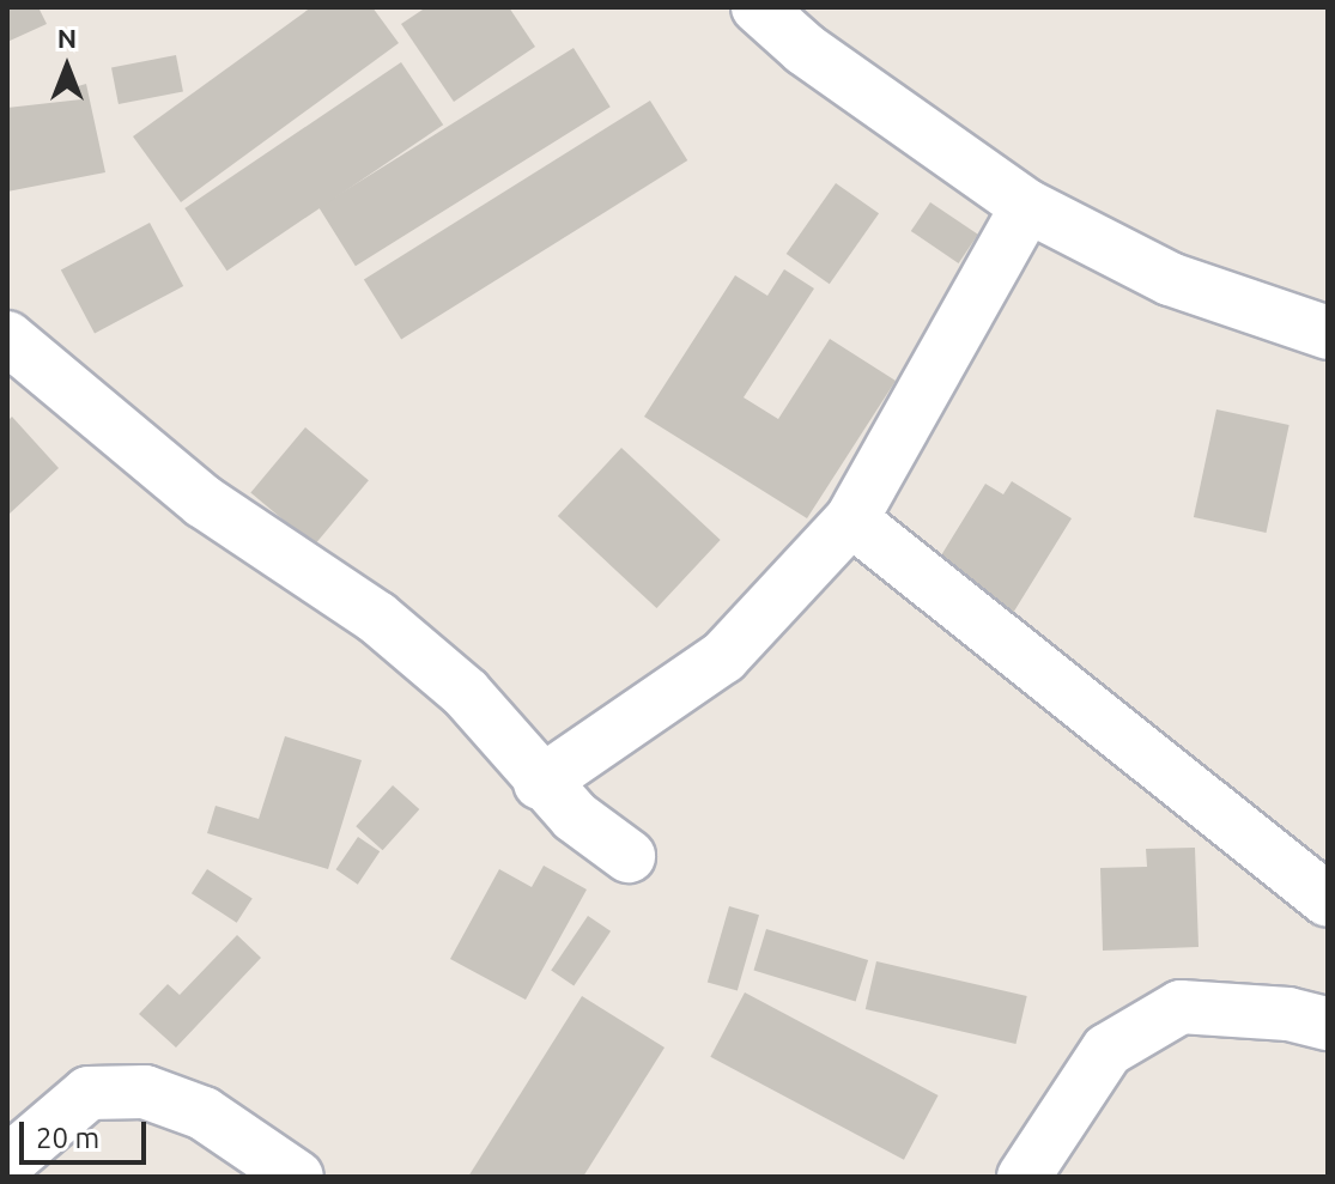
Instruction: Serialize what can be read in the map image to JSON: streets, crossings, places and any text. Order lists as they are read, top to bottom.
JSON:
{
  "scale_bar": "20 m",
  "north": "top"
}
